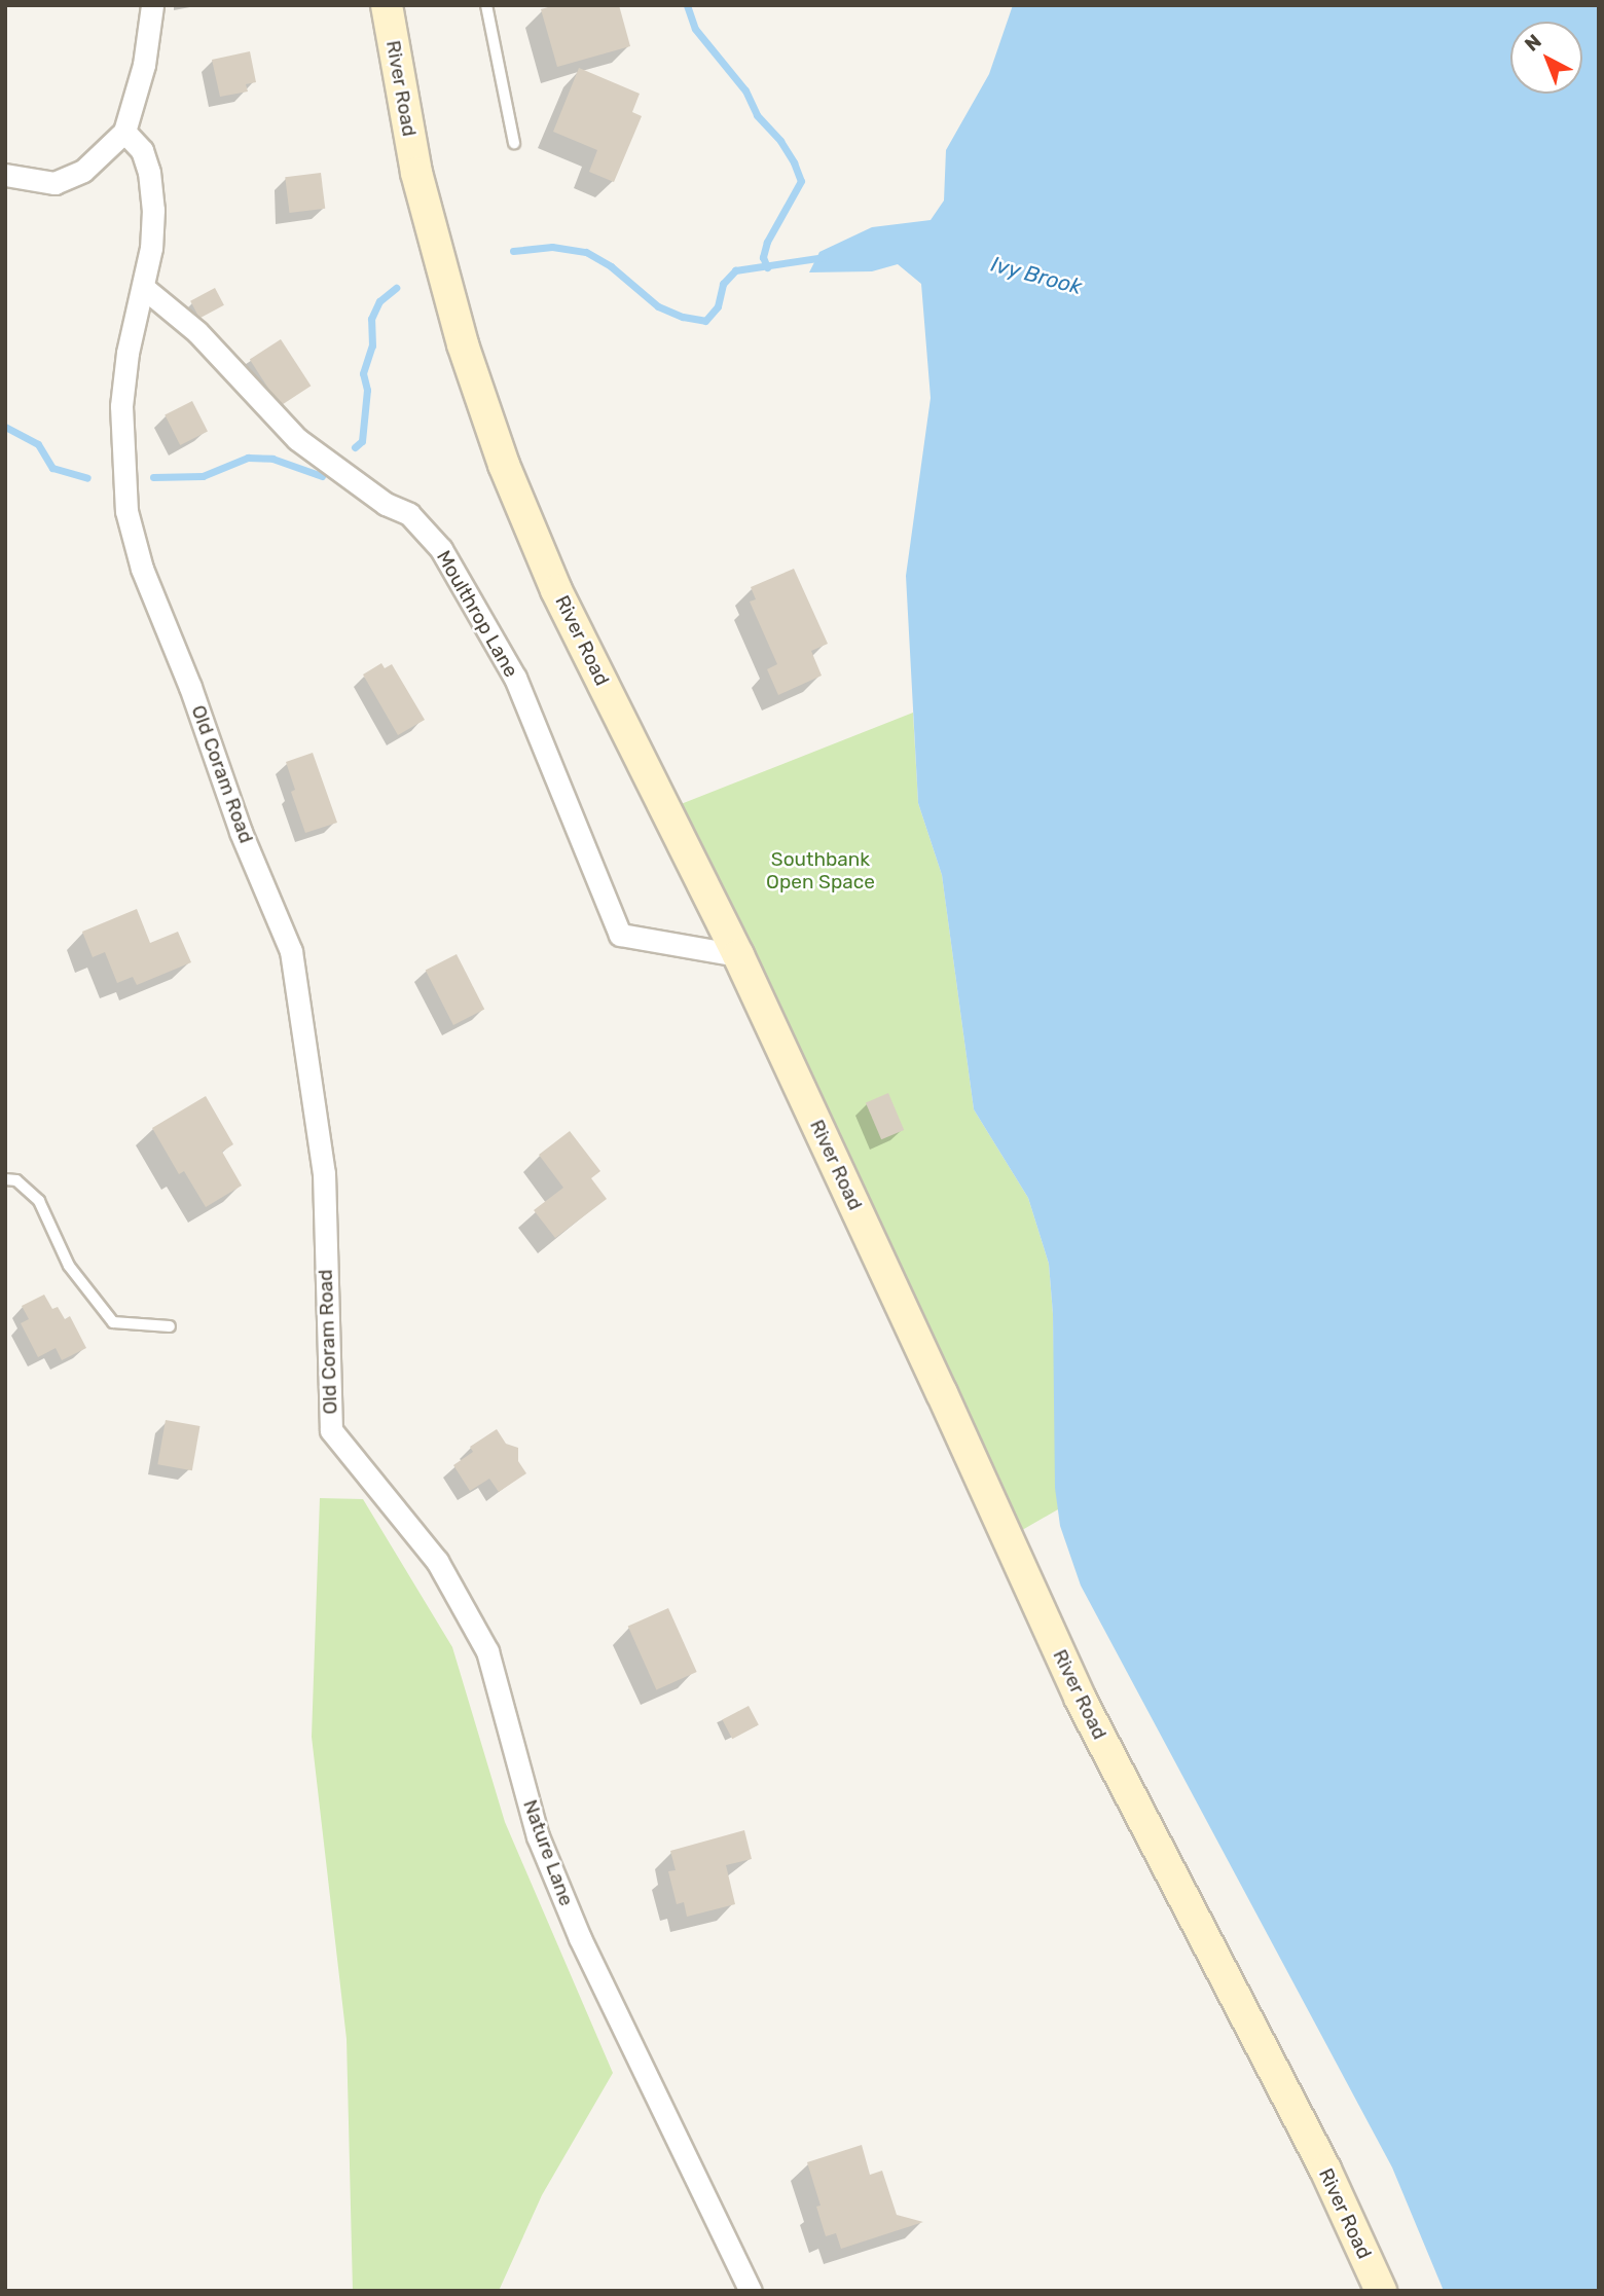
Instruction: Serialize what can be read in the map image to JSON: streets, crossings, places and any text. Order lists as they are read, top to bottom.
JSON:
{
  "streets": {
    "main road": ["River Road"],
    "street": ["Moulthrop Lane", "Old Coram Road", "Nature Lane"]
  },
  "crossings": [
    ["River Road", "Moulthrop Lane"],
    ["Moulthrop Lane", "Old Coram Road"],
    ["Old Coram Road", "Nature Lane"]
  ],
  "water": ["Ivy Brook"],
  "parks": ["Southbank Open Space"],
  "north": "top left"
}
